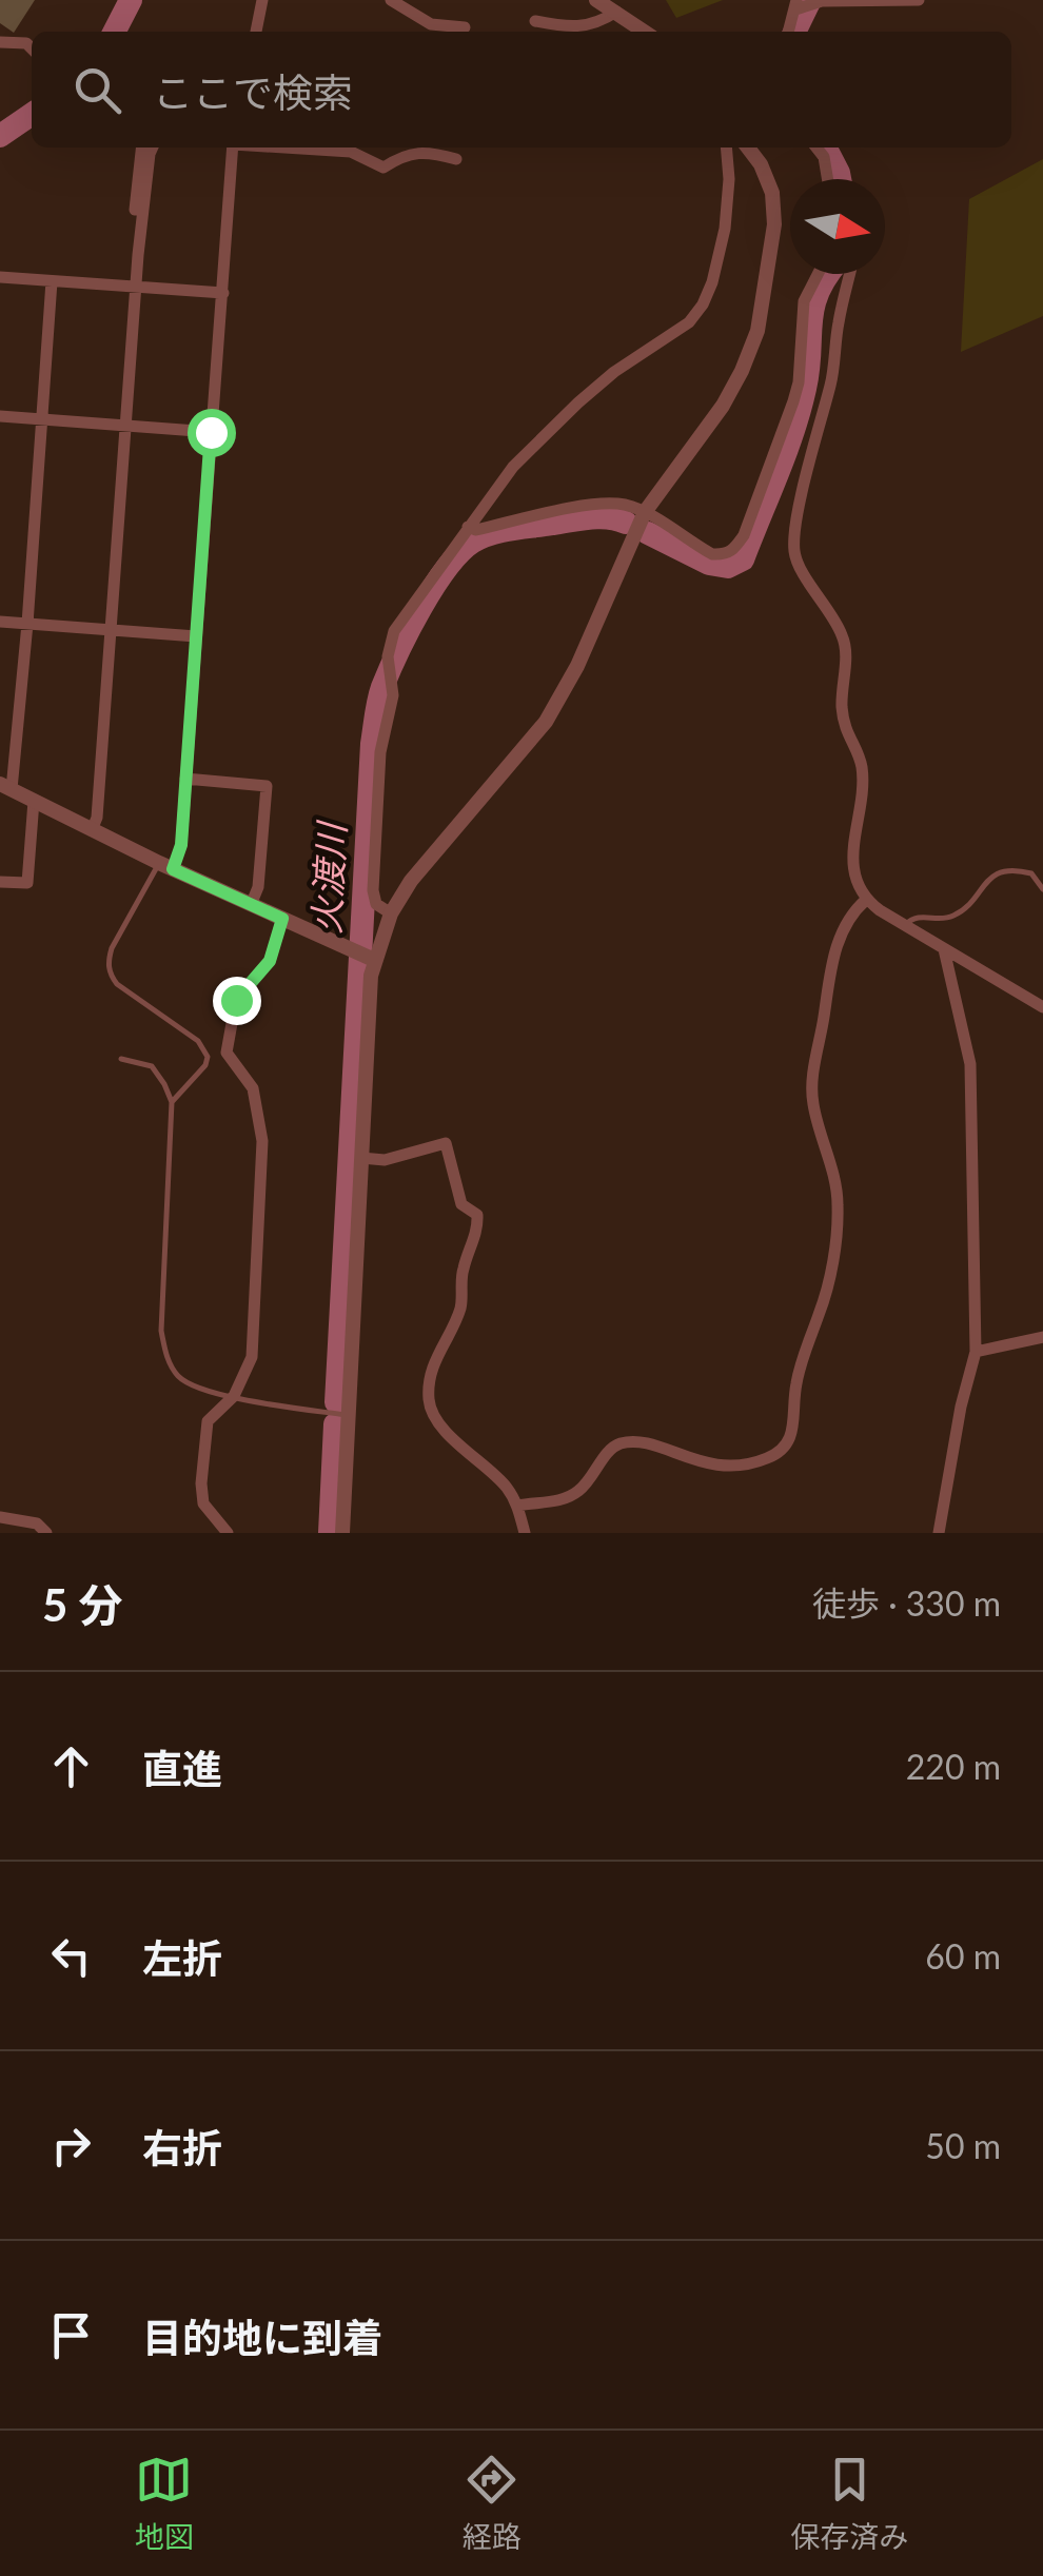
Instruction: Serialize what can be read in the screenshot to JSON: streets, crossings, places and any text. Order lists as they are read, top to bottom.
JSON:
{
  "water": ["火渡川"],
  "north": "right",
  "page": {
    "search": "ここで検索",
    "heading": ["5 分", "徒歩 · 330 m"],
    "list": [
      ["直進", "220 m"],
      ["左折", "60 m"],
      ["右折", "50 m"],
      "目的地に到着"
    ],
    "nav": ["地図", "経路", "保存済み"]
  }
}
